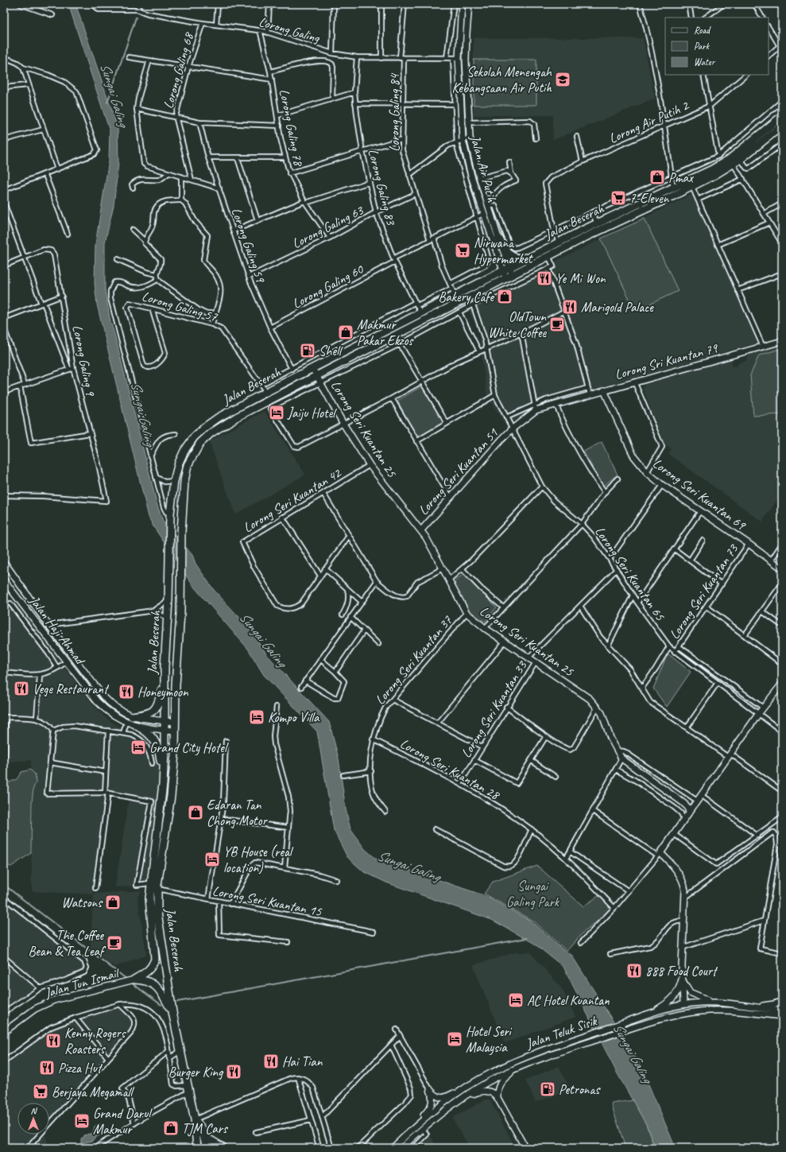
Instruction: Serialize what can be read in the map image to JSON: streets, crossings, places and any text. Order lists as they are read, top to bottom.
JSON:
{
  "streets": {
    "highway": ["Jalan Beserah"],
    "street": [
      "Lorong Galing",
      "Lorong Galing 68",
      "Lorong Galing 84",
      "Lorong Air Putih 2",
      "Lorong Galing 78",
      "Jalan Air Putih",
      "Lorong Galing 83",
      "Lorong Galing 63",
      "Lorong Galing 59",
      "Lorong Galing 60",
      "Lorong Galing 57",
      "Lorong Galing 9",
      "Lorong Sri Kuantan 79",
      "Lorong Seri Kuantan 25",
      "Lorong Seri Kuantan 51",
      "Lorong Seri Kuantan 69",
      "Lorong Seri Kuantan 42",
      "Lorong Seri Kuantan 65",
      "Lorong Seri Kuantan 73",
      "Jalan Haji Ahmad",
      "Lorong Seri Kuantan 37",
      "Lorong Seri Kuantan 33",
      "Lorong Seri Kuantan 28",
      "Lorong Seri Kuantan 15",
      "Jalan Tun Ismail",
      "Jalan Teluk Sisik"
    ]
  },
  "crossings": [
    ["Lorong Galing", "Lorong Galing 68"],
    ["Lorong Galing", "Lorong Galing 84"],
    ["Lorong Galing", "Lorong Galing 78"],
    ["Lorong Galing", "Jalan Air Putih"],
    ["Lorong Galing", "Lorong Galing 83"],
    ["Lorong Galing 84", "Jalan Beserah"],
    ["Lorong Galing 84", "Lorong Galing 63"],
    ["Lorong Galing 84", "Lorong Galing 60"],
    ["Lorong Galing 78", "Lorong Galing 63"],
    ["Jalan Air Putih", "Jalan Beserah"],
    ["Jalan Air Putih", "Lorong Galing 60"],
    ["Lorong Galing 83", "Jalan Beserah"],
    ["Lorong Galing 83", "Lorong Galing 63"],
    ["Lorong Galing 83", "Lorong Galing 60"],
    ["Jalan Beserah", "Lorong Galing 57"],
    ["Jalan Beserah", "Lorong Seri Kuantan 25"],
    ["Jalan Beserah", "Jalan Haji Ahmad"],
    ["Jalan Beserah", "Lorong Seri Kuantan 15"],
    ["Jalan Beserah", "Jalan Tun Ismail"],
    ["Lorong Galing 63", "Lorong Galing 59"],
    ["Lorong Galing 59", "Lorong Galing 60"],
    ["Lorong Sri Kuantan 79", "Lorong Seri Kuantan 51"],
    ["Lorong Sri Kuantan 79", "Lorong Seri Kuantan 69"],
    ["Lorong Seri Kuantan 25", "Lorong Seri Kuantan 51"],
    ["Lorong Seri Kuantan 25", "Lorong Seri Kuantan 42"],
    ["Lorong Seri Kuantan 25", "Lorong Seri Kuantan 37"],
    ["Lorong Seri Kuantan 25", "Lorong Seri Kuantan 33"],
    ["Lorong Seri Kuantan 51", "Lorong Seri Kuantan 65"],
    ["Lorong Seri Kuantan 69", "Lorong Seri Kuantan 73"],
    ["Lorong Seri Kuantan 65", "Lorong Seri Kuantan 73"],
    ["Lorong Seri Kuantan 37", "Lorong Seri Kuantan 28"],
    ["Lorong Seri Kuantan 33", "Lorong Seri Kuantan 28"]
  ],
  "water": ["Sungai Galing"],
  "parks": ["Sungai Galing Park"],
  "places": {
    "school or university": ["Sekolah Menengah Kebangsaan Air Putih"],
    "shop": [
      "Pmax",
      "Bakery Cafe",
      "Makmur Pakar Ekzos",
      "Edaran Tan Chong Motor",
      "Watsons",
      "TJM Cars"
    ],
    "supermarket": ["7-Eleven", "Nirwana Hypermarket", "Berjaya Megamall"],
    "restaurant": [
      "Ye Mi Won",
      "Marigold Palace",
      "Vege Restaurant",
      "Honeymoon",
      "888 Food Court",
      "Kenny Rogers Roasters",
      "Hai Tian",
      "Pizza Hut",
      "Burger King"
    ],
    "cafe": ["OldTown White Coffee", "The Coffee Bean & Tea Leaf"],
    "fuel station": ["Shell", "Petronas"],
    "hotel": [
      "Jaiju Hotel",
      "Kompo Villa",
      "Grand City Hotel",
      "YB House (real location)",
      "AC Hotel Kuantan",
      "Hotel Seri Malaysia",
      "Grand Darul Makmur"
    ]
  },
  "legend": ["Road", "Park", "Water"],
  "north": "top"
}
